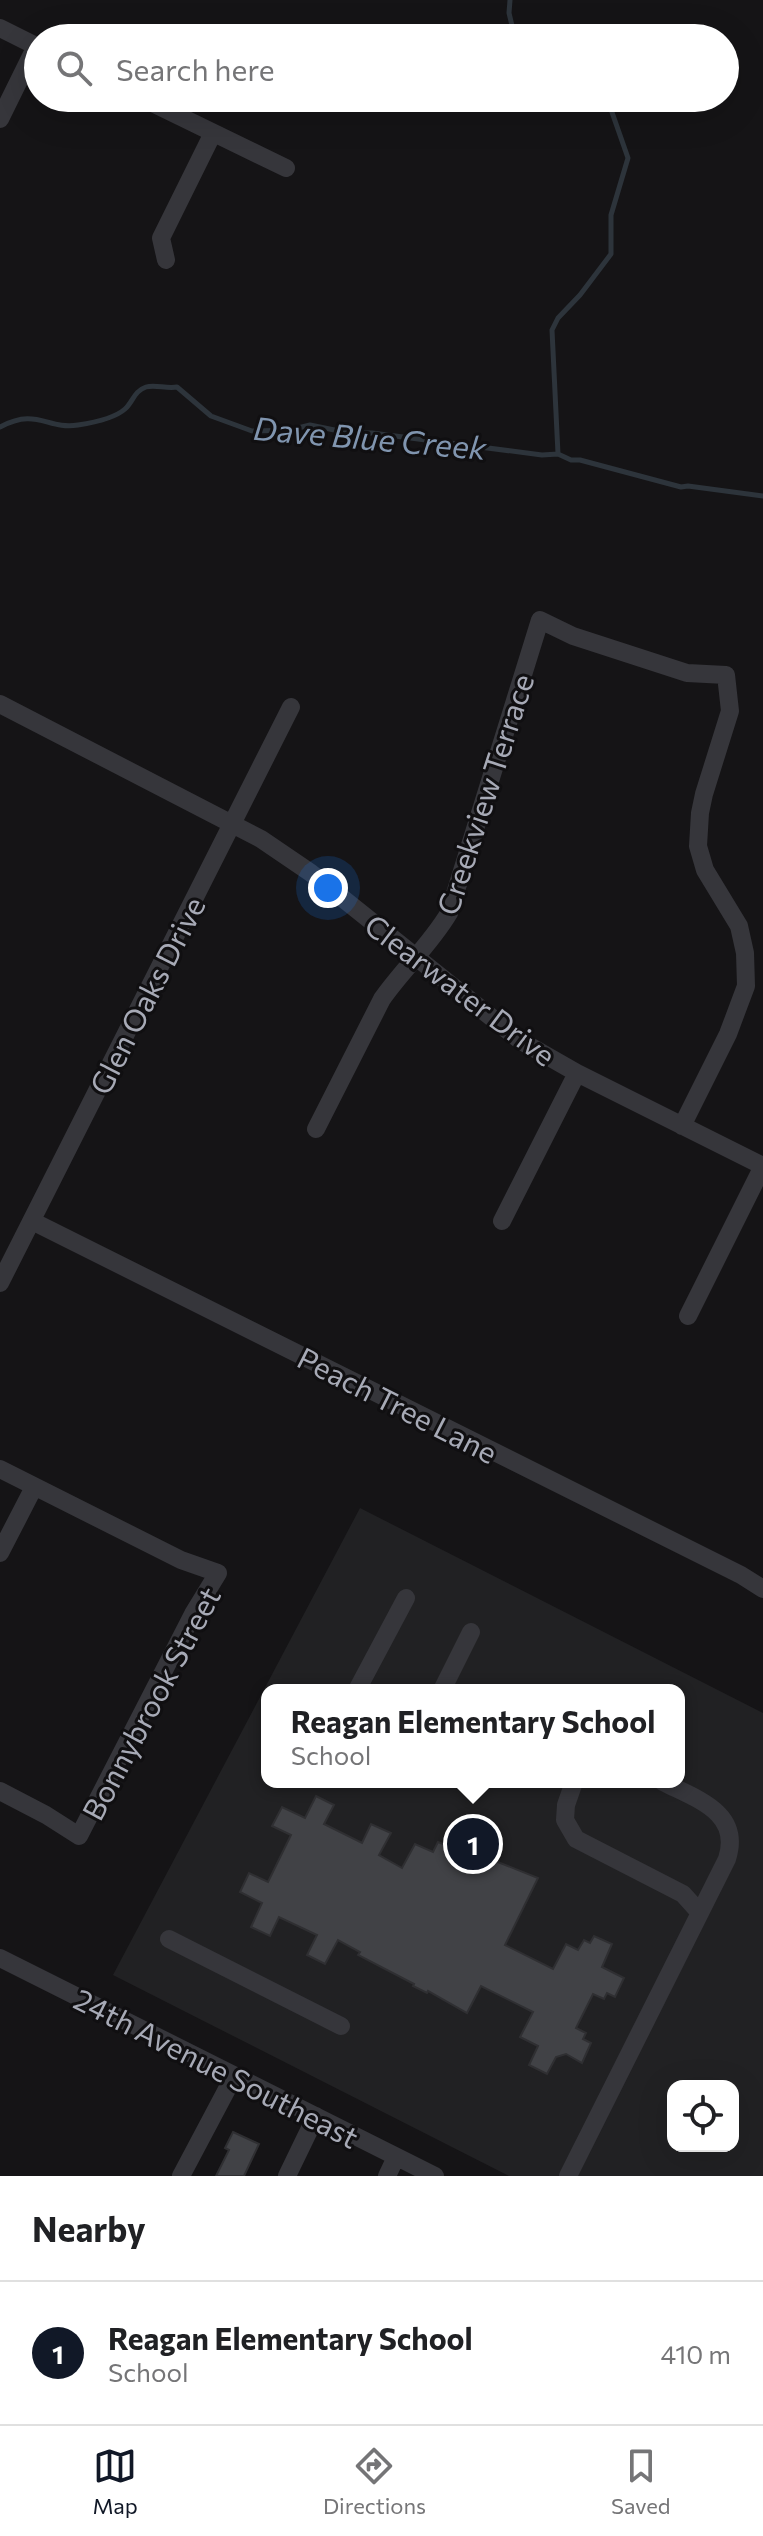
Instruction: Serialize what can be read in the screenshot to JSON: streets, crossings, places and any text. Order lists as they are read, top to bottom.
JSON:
{
  "streets": {
    "street": [
      "Creekview Terrace",
      "Clearwater Drive",
      "Glen Oaks Drive",
      "Peach Tree Lane",
      "Bonnybrook Street",
      "24th Avenue Southeast"
    ]
  },
  "crossings": [
    ["Creekview Terrace", "Clearwater Drive"],
    ["Clearwater Drive", "Glen Oaks Drive"],
    ["Glen Oaks Drive", "Peach Tree Lane"]
  ],
  "water": ["Dave Blue Creek"],
  "page": {
    "search": "Search here",
    "popup": ["Reagan Elementary School", "School"],
    "pins": "1",
    "heading": "Nearby",
    "list": [
      {
        "mark": "1",
        "name": "Reagan Elementary School",
        "note": "School",
        "value": "410 m"
      }
    ],
    "nav": ["Map", "Directions", "Saved"]
  }
}
